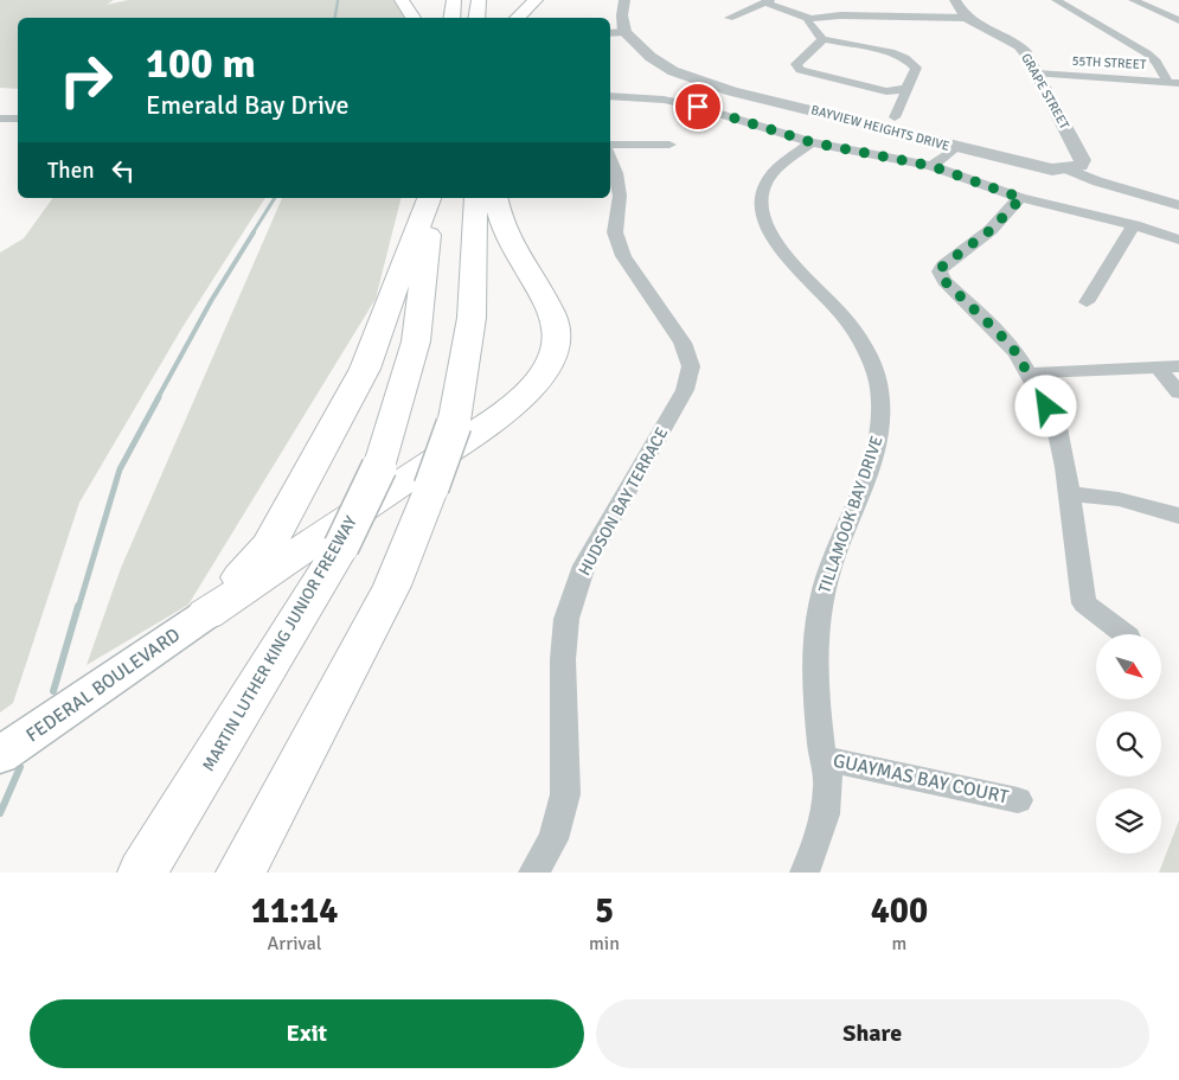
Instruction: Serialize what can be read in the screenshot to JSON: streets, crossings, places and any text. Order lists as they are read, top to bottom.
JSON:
{
  "streets": {
    "highway": ["MARTIN LUTHER KING JUNIOR FREEWAY"],
    "main road": ["FEDERAL BOULEVARD"],
    "street": [
      "55TH STREET",
      "GRAPE STREET",
      "BAYVIEW HEIGHTS DRIVE",
      "HUDSON BAY TERRACE",
      "TILLAMOOK BAY DRIVE",
      "GUAYMAS BAY COURT"
    ]
  },
  "crossings": [
    ["55TH STREET", "GRAPE STREET"],
    ["GRAPE STREET", "BAYVIEW HEIGHTS DRIVE"],
    ["TILLAMOOK BAY DRIVE", "GUAYMAS BAY COURT"]
  ],
  "north": "bottom right",
  "page": {
    "turn": ["100 m", "Emerald Bay Drive"],
    "then": "Then",
    "eta": [
      "11:14",
      "Arrival",
      "5",
      "min",
      "400",
      "m"
    ],
    "buttons": ["Exit", "Share"]
  }
}
